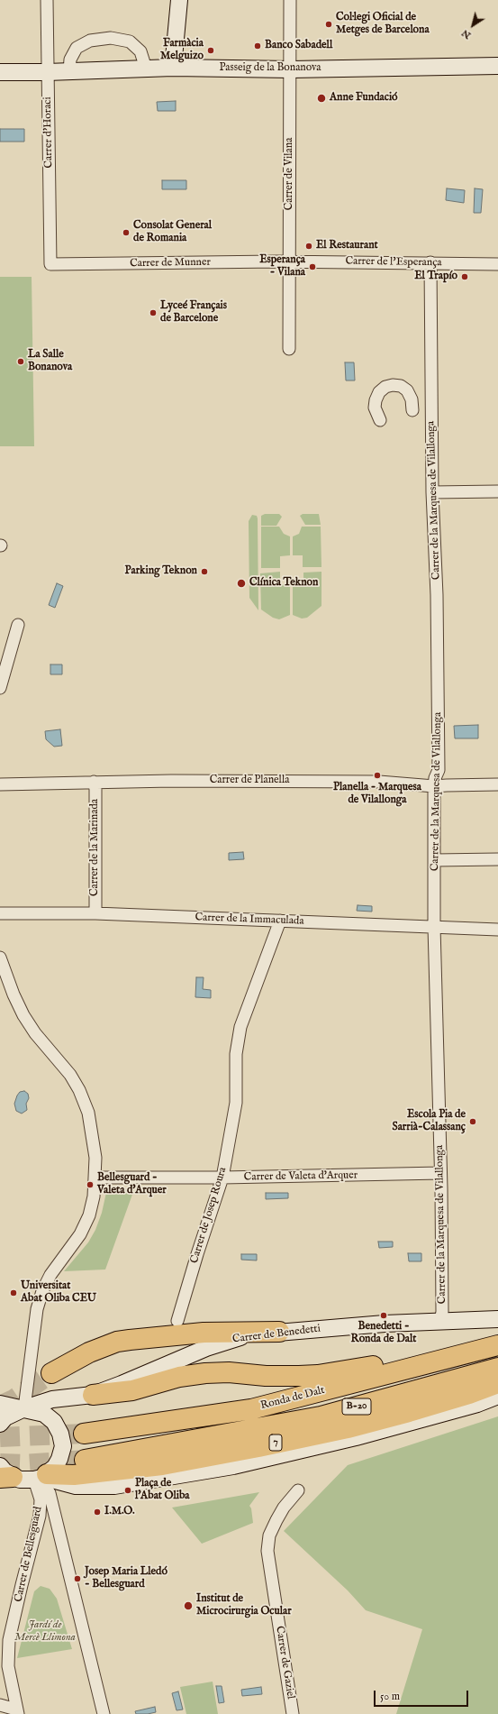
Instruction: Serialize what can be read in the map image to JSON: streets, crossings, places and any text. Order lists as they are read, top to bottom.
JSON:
{
  "streets": {
    "highway": ["Ronda de Dalt", "B-20", "7"],
    "street": [
      "Passeig de la Bonanova",
      "Carrer d'Horaci",
      "Carrer de Vilana",
      "Carrer de l'Esperança",
      "Carrer de Munner",
      "Carrer de la Marquesa de Vilallonga",
      "Carrer de Planella",
      "Carrer de la Marinada",
      "Carrer de la Immaculada",
      "Carrer de Valeta d'Arquer",
      "Carrer de Josep Roura",
      "Carrer de Benedetti",
      "Carrer de Bellesguard",
      "Carrer de Gaziel"
    ]
  },
  "crossings": [
    ["Passeig de la Bonanova", "Carrer d'Horaci"],
    ["Passeig de la Bonanova", "Carrer de Vilana"],
    ["Carrer d'Horaci", "Carrer de Munner"],
    ["Carrer de Vilana", "Carrer de l'Esperança"],
    ["Carrer de Vilana", "Carrer de Munner"],
    ["Carrer de l'Esperança", "Carrer de Munner"],
    ["Carrer de l'Esperança", "Carrer de la Marquesa de Vilallonga"],
    ["Carrer de la Marquesa de Vilallonga", "Carrer de Planella"],
    ["Carrer de la Marquesa de Vilallonga", "Carrer de la Immaculada"],
    ["Carrer de la Marquesa de Vilallonga", "Carrer de Valeta d'Arquer"],
    ["Carrer de la Marquesa de Vilallonga", "Carrer de Benedetti"],
    ["Carrer de Planella", "Carrer de la Marinada"],
    ["Carrer de la Marinada", "Carrer de la Immaculada"],
    ["Carrer de la Immaculada", "Carrer de Josep Roura"],
    ["Carrer de Valeta d'Arquer", "Carrer de Josep Roura"],
    ["7", "Carrer de Bellesguard"]
  ],
  "parks": ["Jardí de Mercè Llimona"],
  "places": [
    "Col·legi Oficial de Metges de Barcelona",
    "Banco Sabadell",
    "Farmàcia Melguizo",
    "Anne Fundació",
    "Consolat General de Romania",
    "El Restaurant",
    "Esperança - Vilana",
    "El Trapío",
    "Lyceé Français de Barcelone",
    "La Salle Bonanova",
    "Parking Teknon",
    "Clínica Teknon",
    "Planella - Marquesa de Vilallonga",
    "Escola Pia de Sarrià-Calassanç",
    "Bellesguard - Valeta d'Arquer",
    "Universitat Abat Oliba CEU",
    "Benedetti - Ronda de Dalt",
    "Plaça de l'Abat Oliba",
    "I.M.O.",
    "Josep Maria Lledó - Bellesguard",
    "Institut de Microcirurgia Ocular"
  ],
  "scale_bar": "50 m",
  "north": "bottom left"
}
